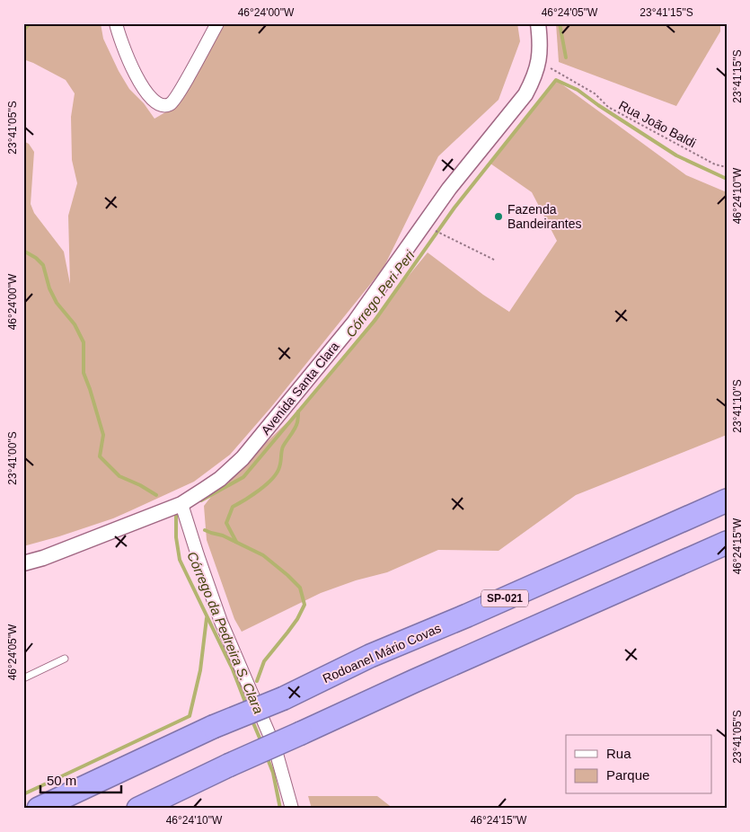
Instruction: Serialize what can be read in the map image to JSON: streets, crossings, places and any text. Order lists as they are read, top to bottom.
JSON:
{
  "streets": {
    "highway": ["SP-021", "Rodoanel Mário Covas"],
    "street": ["Avenida Santa Clara"],
    "path": ["Rua João Baldi"]
  },
  "crossings": [
    ["Rua João Baldi", "Avenida Santa Clara"]
  ],
  "water": ["Córrego Peri Peri", "Córrego da Pedreira S. Clara"],
  "places": ["Fazenda Bandeirantes"],
  "legend": ["Rua", "Parque"],
  "scale_bar": "50 m",
  "coordinates": [
    "46°24'00\"W",
    "46°24'05\"W",
    "23°41'15\"S",
    "23°41'05\"S",
    "46°24'10\"W",
    "23°41'10\"S",
    "23°41'00\"S",
    "46°24'15\"W"
  ]
}
